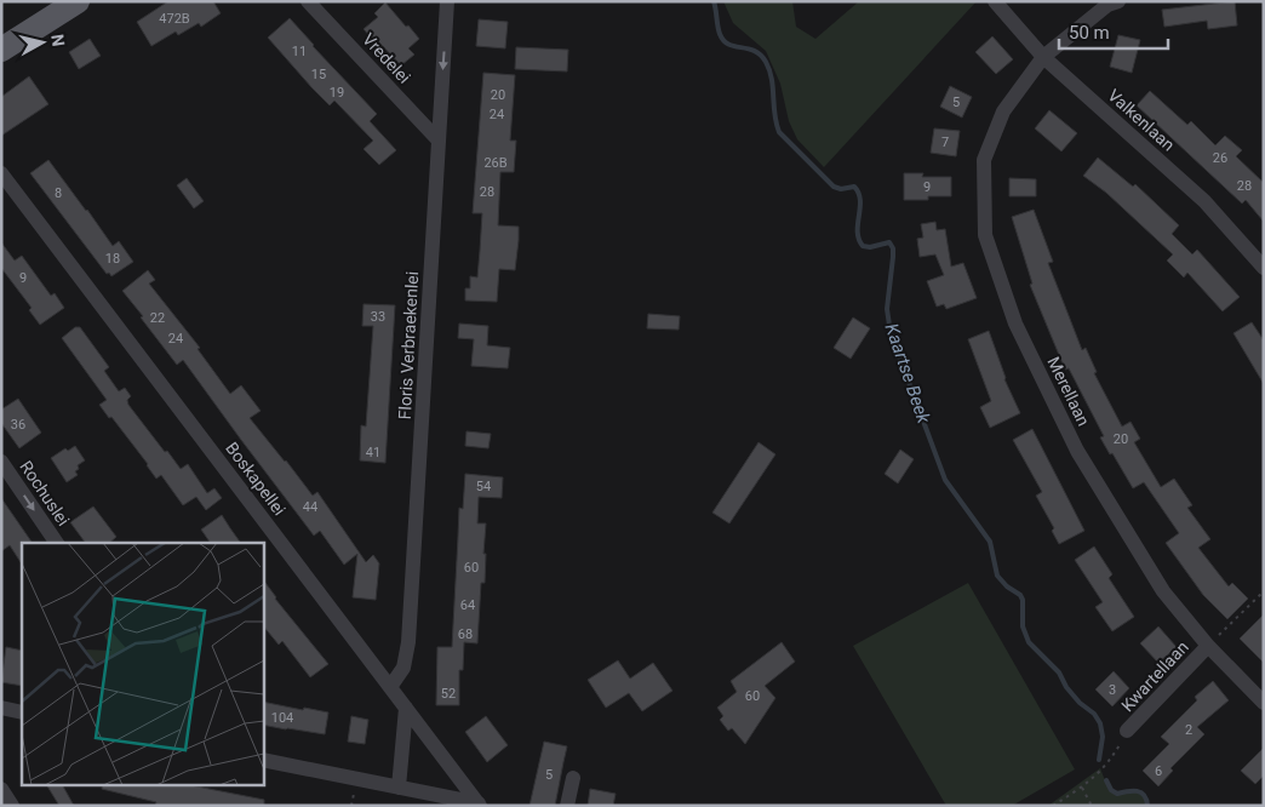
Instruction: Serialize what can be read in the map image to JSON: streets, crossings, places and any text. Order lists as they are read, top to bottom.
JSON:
{
  "streets": {
    "street": [
      "Vredelei",
      "Valkenlaan",
      "Floris Verbraekenlei",
      "Merellaan",
      "Boskapellei",
      "Rochuslei",
      "Kwartellaan"
    ]
  },
  "crossings": [
    ["Vredelei", "Floris Verbraekenlei"],
    ["Valkenlaan", "Merellaan"],
    ["Floris Verbraekenlei", "Boskapellei"],
    ["Merellaan", "Kwartellaan"]
  ],
  "one_way": ["Rochuslei"],
  "water": ["Kaartse Beek"],
  "house_numbers": [
    "472B",
    "11",
    "15",
    "19",
    "20",
    "5",
    "24",
    "7",
    "26",
    "26B",
    "28",
    "9",
    "28",
    "8",
    "18",
    "9",
    "33",
    "22",
    "24",
    "36",
    "20",
    "41",
    "54",
    "44",
    "60",
    "64",
    "68",
    "3",
    "52",
    "60",
    "104",
    "2",
    "6",
    "5"
  ],
  "scale_bar": "50 m",
  "north": "right"
}
